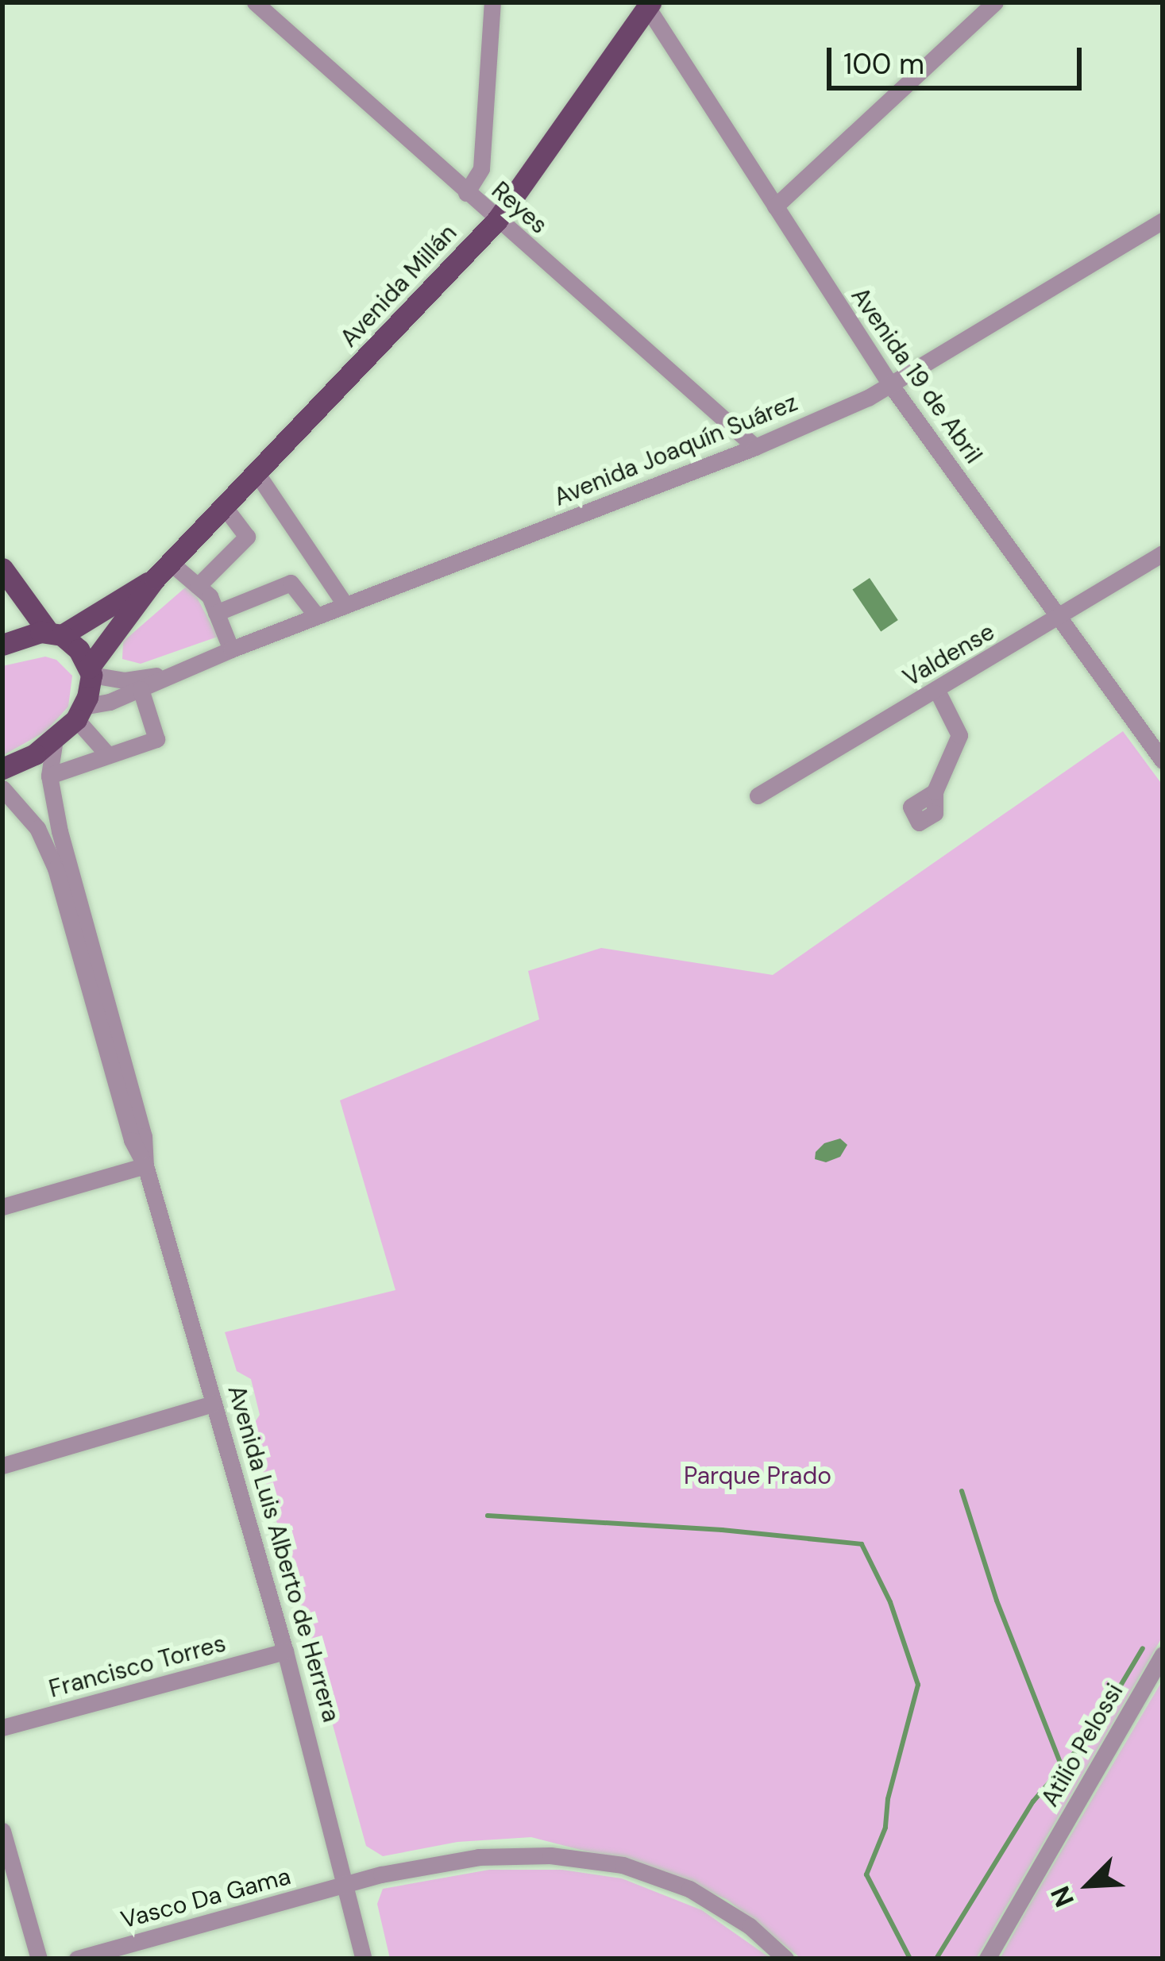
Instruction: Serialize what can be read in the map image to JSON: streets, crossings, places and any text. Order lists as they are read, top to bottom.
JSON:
{
  "streets": {
    "main road": ["Avenida Millán"],
    "street": [
      "Reyes",
      "Avenida 19 de Abril",
      "Avenida Joaquín Suárez",
      "Valdense",
      "Avenida Luis Alberto de Herrera",
      "Francisco Torres",
      "Atilio Pelossi",
      "Vasco Da Gama"
    ]
  },
  "crossings": [
    ["Reyes", "Avenida Millán"],
    ["Reyes", "Avenida Joaquín Suárez"],
    ["Avenida Millán", "Avenida 19 de Abril"],
    ["Avenida Millán", "Avenida Joaquín Suárez"],
    ["Avenida 19 de Abril", "Avenida Joaquín Suárez"],
    ["Avenida 19 de Abril", "Valdense"],
    ["Avenida Luis Alberto de Herrera", "Francisco Torres"],
    ["Avenida Luis Alberto de Herrera", "Vasco Da Gama"]
  ],
  "parks": ["Parque Prado"],
  "scale_bar": "100 m",
  "north": "bottom left"
}
